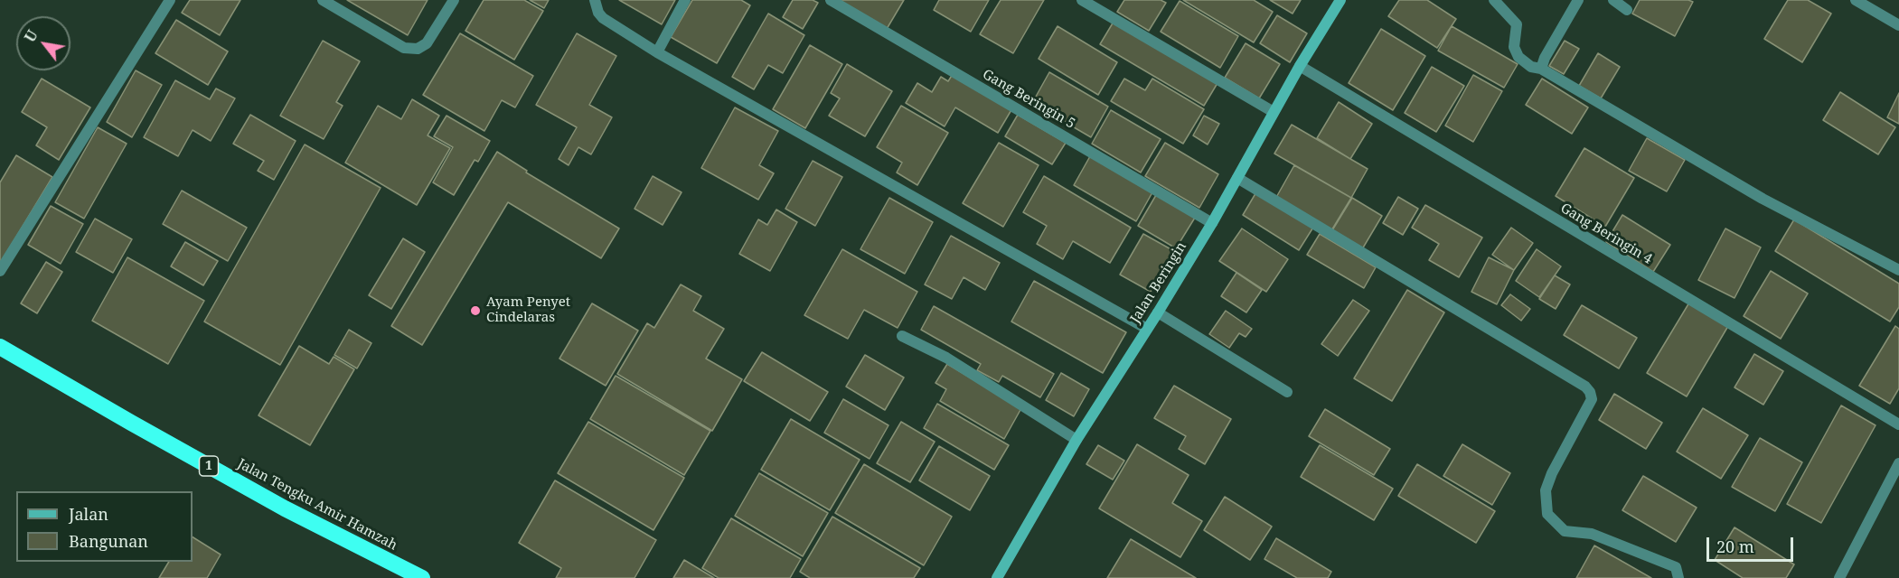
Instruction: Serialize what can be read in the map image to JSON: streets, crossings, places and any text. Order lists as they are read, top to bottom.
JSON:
{
  "streets": {
    "highway": ["1", "Jalan Tengku Amir Hamzah"],
    "street": ["Gang Beringin 5", "Gang Beringin 4", "Jalan Beringin"]
  },
  "crossings": [
    ["Gang Beringin 5", "Jalan Beringin"],
    ["Gang Beringin 4", "Jalan Beringin"]
  ],
  "places": ["Ayam Penyet Cindelaras"],
  "legend": ["Jalan", "Bangunan"],
  "scale_bar": "20 m",
  "north": "top left"
}
